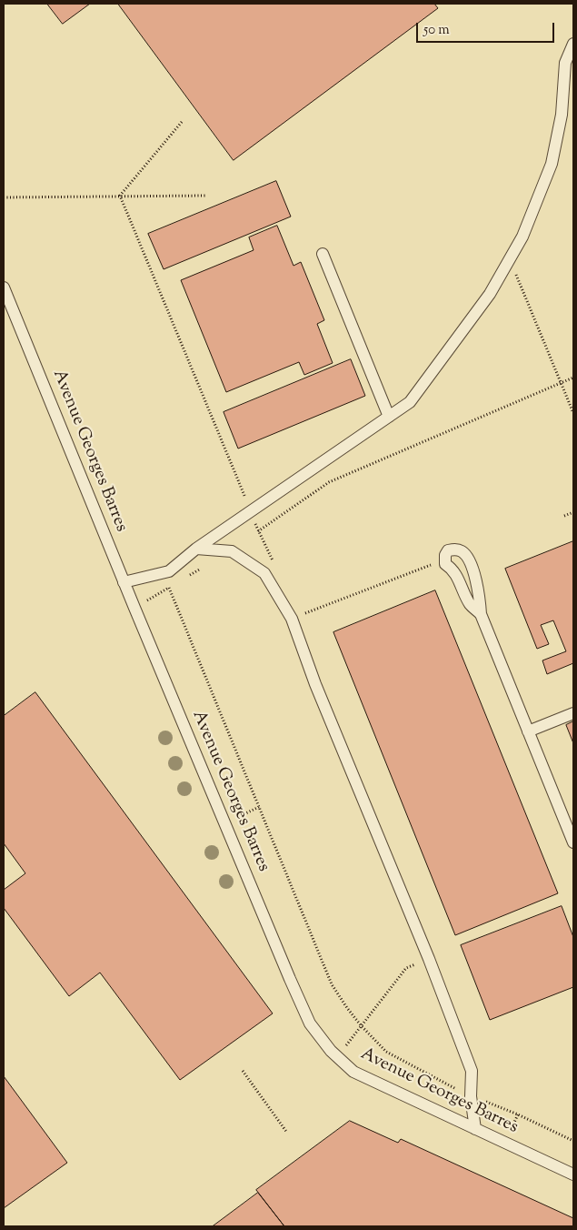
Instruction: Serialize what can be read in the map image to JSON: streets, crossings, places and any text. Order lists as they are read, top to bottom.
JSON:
{
  "streets": {
    "lane": ["Avenue Georges Barres"]
  },
  "scale_bar": "50 m"
}
